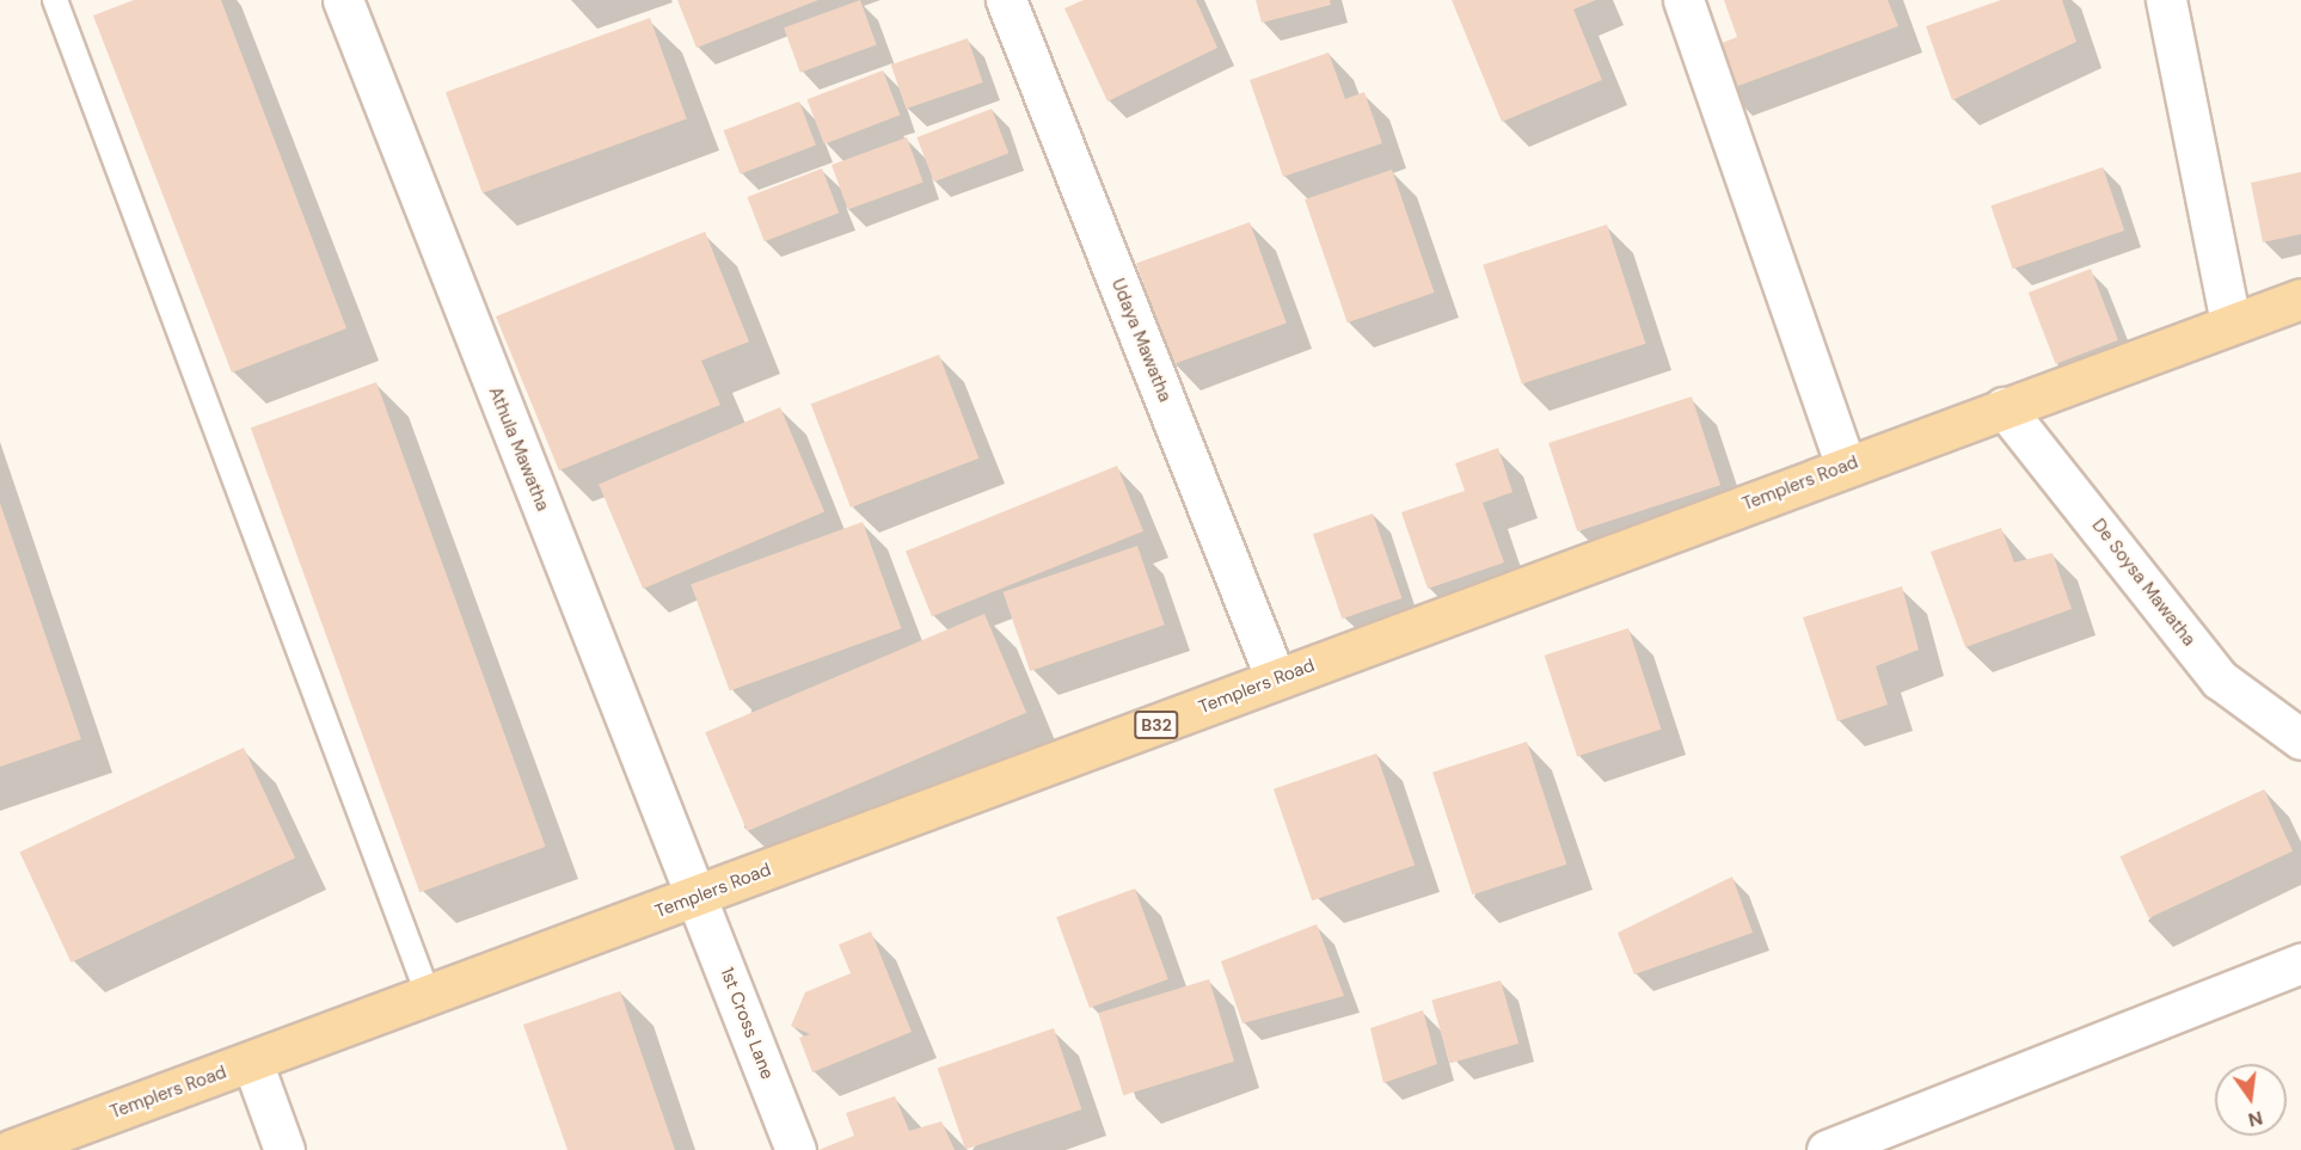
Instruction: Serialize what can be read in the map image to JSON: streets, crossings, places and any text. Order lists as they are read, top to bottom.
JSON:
{
  "streets": {
    "main road": ["Templers Road", "B32"],
    "street": [
      "Udaya Mawatha",
      "Athula Mawatha",
      "De Soysa Mawatha",
      "1st Cross Lane"
    ]
  },
  "crossings": [
    ["Udaya Mawatha", "Templers Road"],
    ["Athula Mawatha", "Templers Road"],
    ["Athula Mawatha", "1st Cross Lane"],
    ["Templers Road", "De Soysa Mawatha"],
    ["Templers Road", "1st Cross Lane"]
  ],
  "north": "bottom"
}
